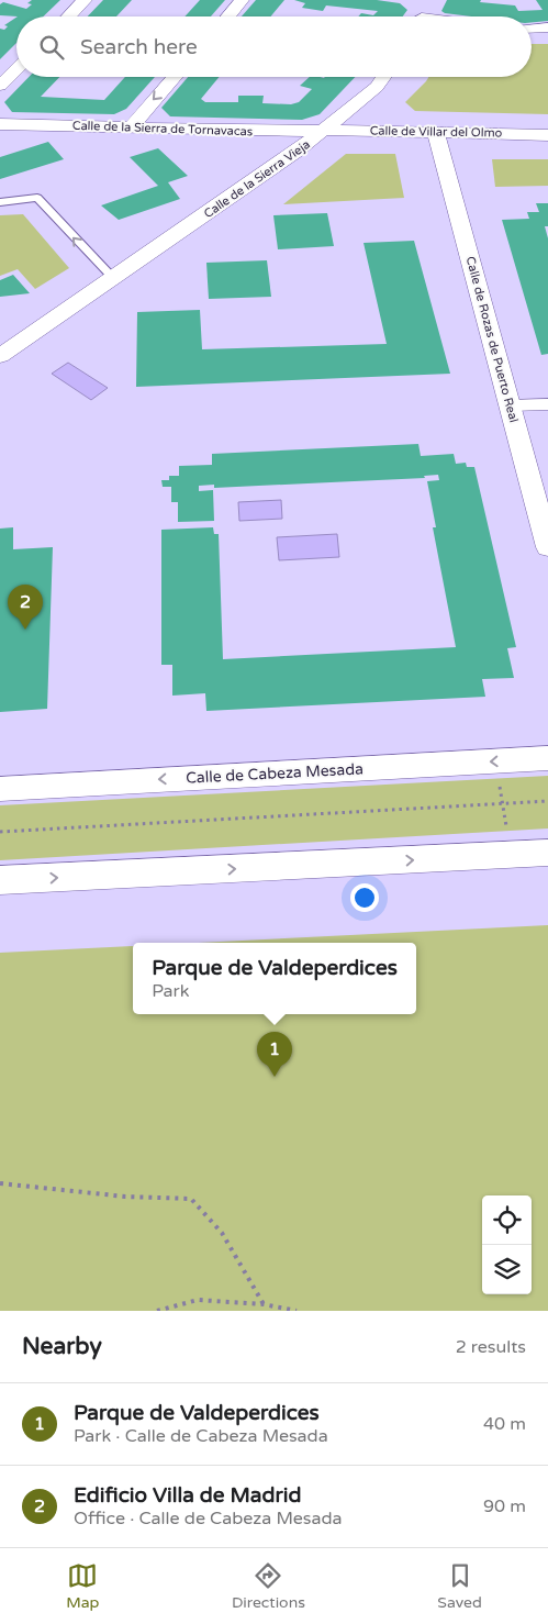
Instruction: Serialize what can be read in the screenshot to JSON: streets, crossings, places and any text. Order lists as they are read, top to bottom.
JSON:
{
  "streets": {
    "street": [
      "Calle de la Sierra de Tornavacas",
      "Calle de Villar del Olmo",
      "Calle de la Sierra Vieja",
      "Calle de Rozas de Puerto Real",
      "Calle de Cabeza Mesada"
    ]
  },
  "crossings": [
    ["Calle de la Sierra de Tornavacas", "Calle de Villar del Olmo"],
    ["Calle de la Sierra de Tornavacas", "Calle de la Sierra Vieja"],
    ["Calle de Villar del Olmo", "Calle de la Sierra Vieja"],
    ["Calle de Villar del Olmo", "Calle de Rozas de Puerto Real"]
  ],
  "page": {
    "search": "Search here",
    "pins": ["2", "1"],
    "popup": ["Parque de Valdeperdices", "Park"],
    "heading": ["Nearby", "2 results"],
    "list": [
      {
        "mark": "1",
        "name": "Parque de Valdeperdices",
        "note": "Park · Calle de Cabeza Mesada",
        "value": "40 m"
      },
      {
        "mark": "2",
        "name": "Edificio Villa de Madrid",
        "note": "Office · Calle de Cabeza Mesada",
        "value": "90 m"
      }
    ],
    "nav": ["Map", "Directions", "Saved"]
  }
}
